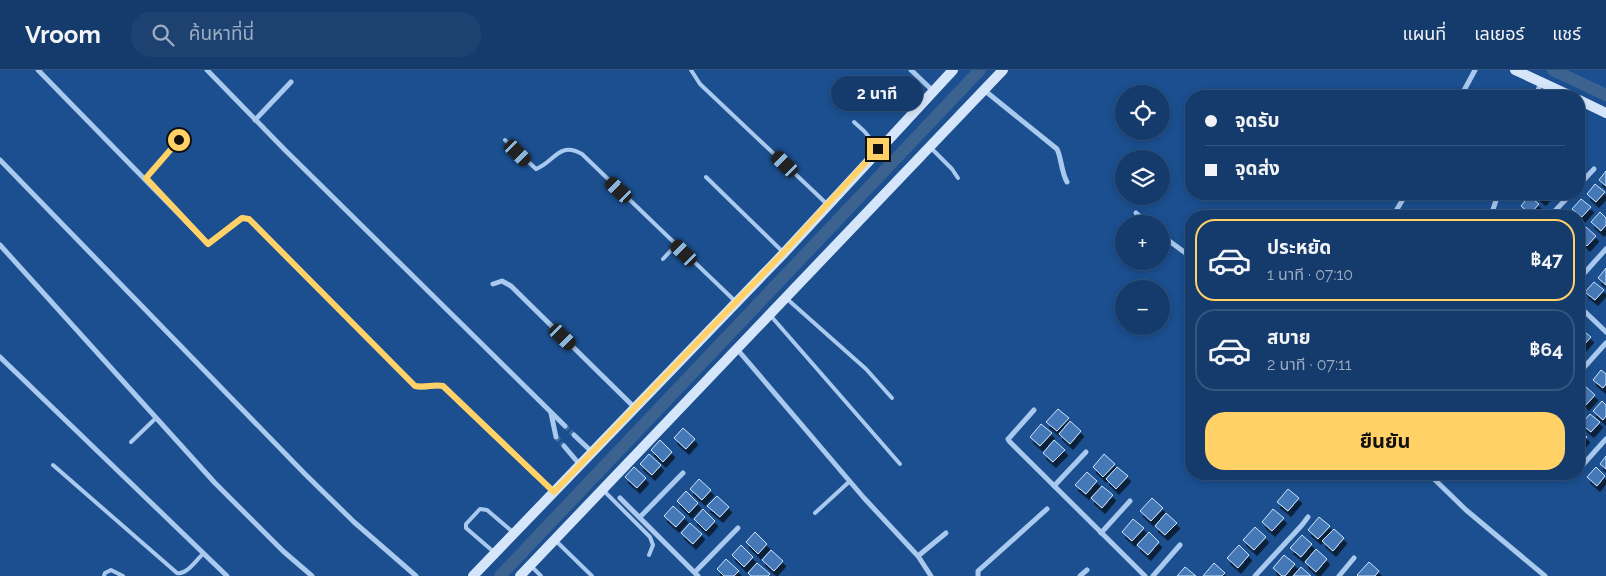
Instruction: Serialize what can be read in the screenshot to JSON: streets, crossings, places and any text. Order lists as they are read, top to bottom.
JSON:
{
  "page": {
    "header": "Vroom",
    "search": "ค้นหาที่นี่",
    "nav": ["แผนที่", "เลเยอร์", "แชร์"],
    "bubble": "2 นาที",
    "map_buttons": ["+", "−"],
    "banner": ["จุดรับ", "จุดส่ง"],
    "list": [
      {
        "name": "ประหยัด",
        "note": "1 นาที · 07:10",
        "value": "฿47"
      },
      {
        "name": "สบาย",
        "note": "2 นาที · 07:11",
        "value": "฿64"
      }
    ],
    "buttons": "ยืนยัน"
  }
}
